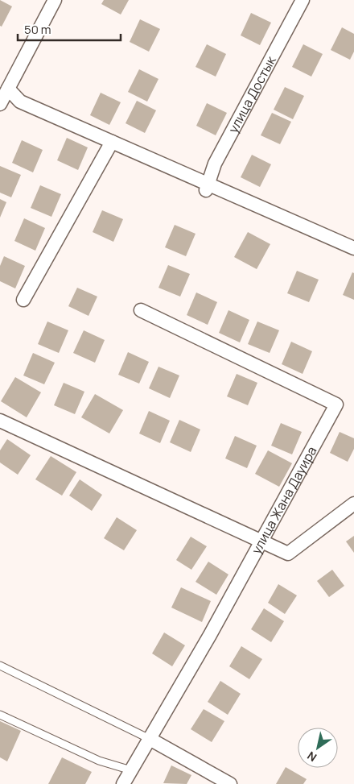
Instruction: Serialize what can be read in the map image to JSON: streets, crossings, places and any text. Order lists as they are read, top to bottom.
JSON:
{
  "streets": {
    "street": ["улица Достык", "улица Жана Дауира"]
  },
  "scale_bar": "50 m",
  "north": "bottom left"
}
